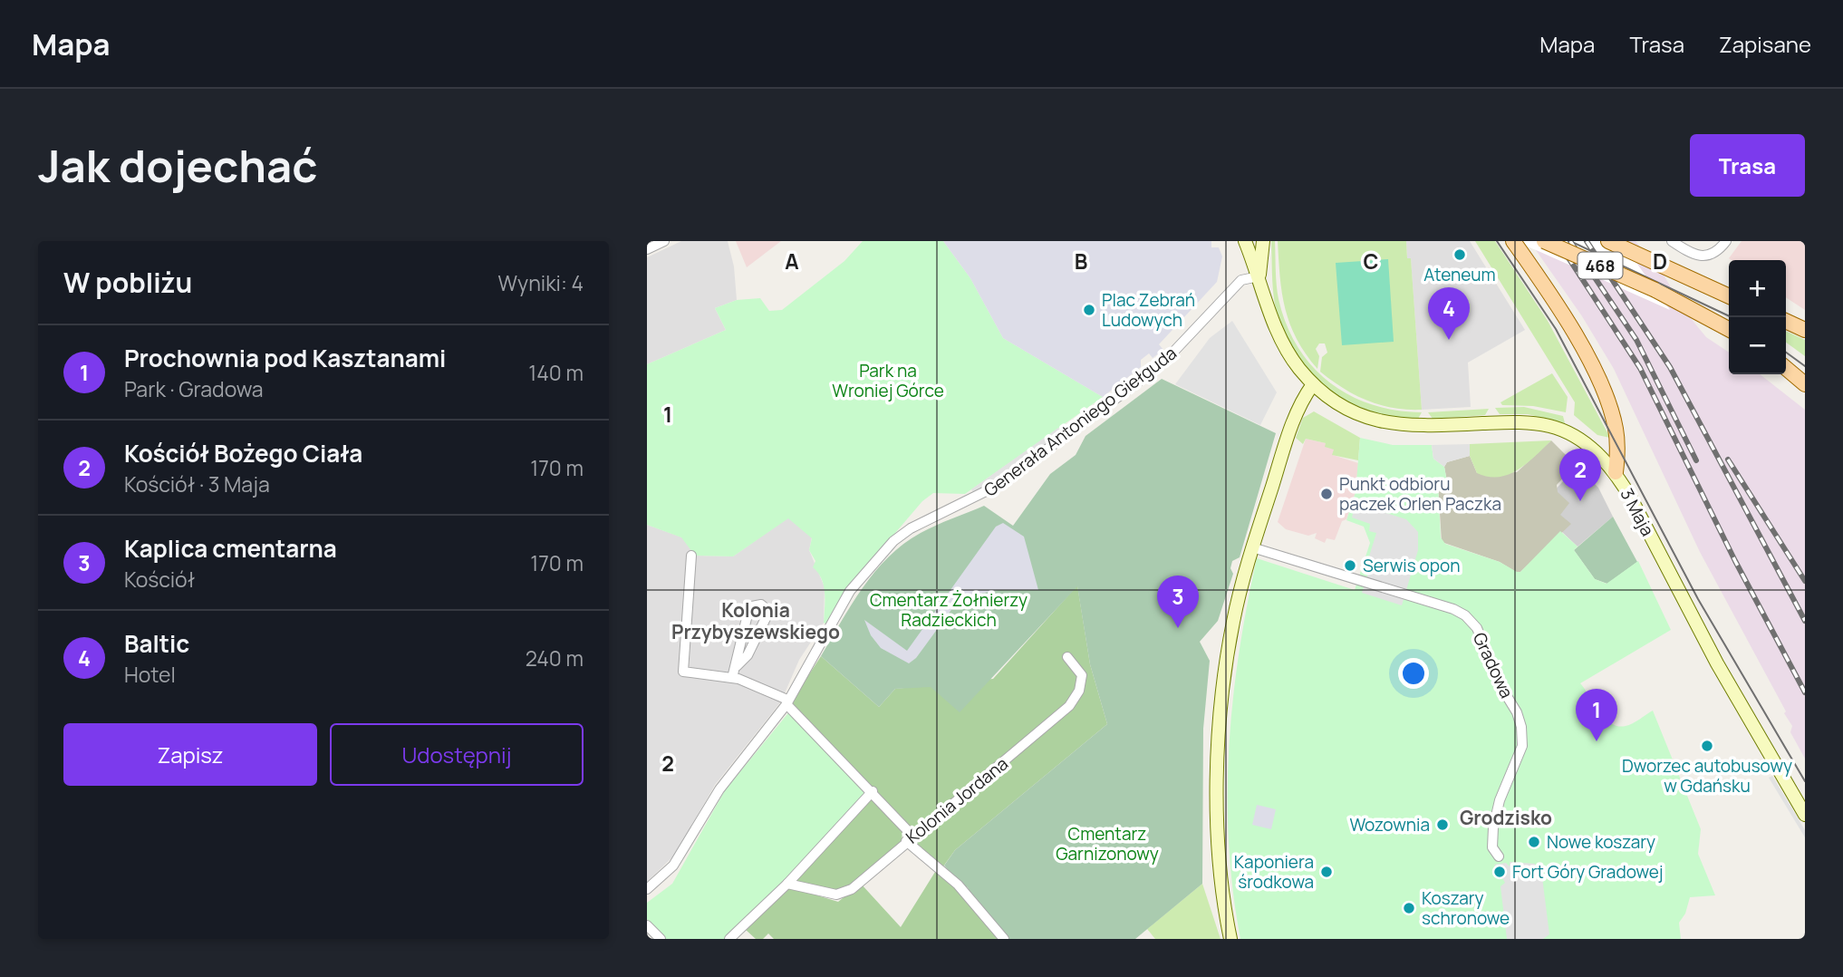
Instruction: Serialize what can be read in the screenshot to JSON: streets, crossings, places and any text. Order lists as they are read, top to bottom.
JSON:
{
  "streets": {
    "main road": ["468", "3 Maja"],
    "street": ["Generała Antoniego Giełguda", "Gradowa", "Kolonia Jordana"]
  },
  "crossings": [
    ["Generała Antoniego Giełguda", "3 Maja"]
  ],
  "districts": ["Kolonia Przybyszewskiego", "Grodzisko"],
  "parks": ["Park na Wroniej Górce", "Cmentarz Żołnierzy Radzieckich", "Cmentarz Garnizonowy"],
  "places": [
    "Ateneum",
    "Plac Zebrań Ludowych",
    "Punkt odbioru paczek Orlen Paczka",
    "Serwis opon",
    "Dworzec autobusowy w Gdańsku",
    "Wozownia",
    "Nowe koszary",
    "Kaponiera środkowa",
    "Fort Góry Gradowej",
    "Koszary schronowe"
  ],
  "page": {
    "header": "Mapa",
    "nav": ["Mapa", "Trasa", "Zapisane"],
    "buttons": [
      "Trasa",
      ["Zapisz", "Udostępnij"]
    ],
    "title": "Jak dojechać",
    "heading": ["W pobliżu", "Wyniki: 4"],
    "map_buttons": ["+", "−"],
    "pins": [
      "4",
      "2",
      "3",
      "1"
    ],
    "list": [
      {
        "mark": "1",
        "name": "Prochownia pod Kasztanami",
        "note": "Park · Gradowa",
        "value": "140 m"
      },
      {
        "mark": "2",
        "name": "Kościół Bożego Ciała",
        "note": "Kościół · 3 Maja",
        "value": "170 m"
      },
      {
        "mark": "3",
        "name": "Kaplica cmentarna",
        "note": "Kościół",
        "value": "170 m"
      },
      {
        "mark": "4",
        "name": "Baltic",
        "note": "Hotel",
        "value": "240 m"
      }
    ]
  },
  "grid": {
    "columns": [
      "A",
      "B",
      "C",
      "D"
    ],
    "rows": ["1", "2"]
  }
}
